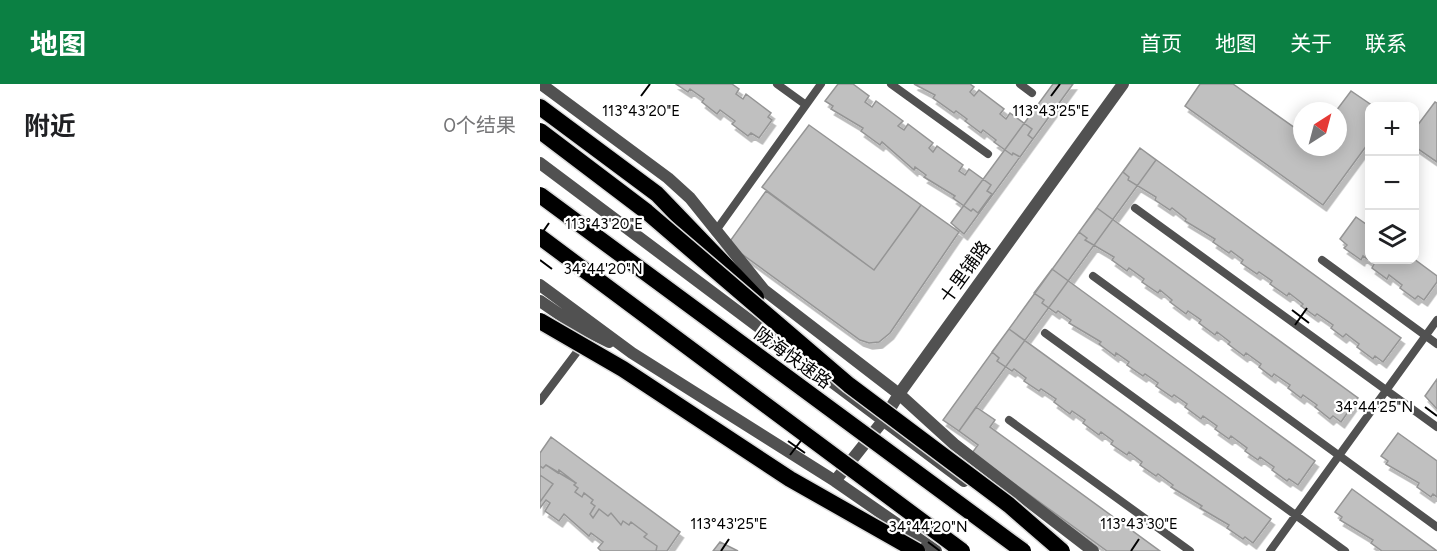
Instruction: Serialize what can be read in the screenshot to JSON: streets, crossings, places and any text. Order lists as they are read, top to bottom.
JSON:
{
  "streets": {
    "highway": ["陇海快速路"],
    "street": ["十里铺路"]
  },
  "north": "top right",
  "page": {
    "header": "地图",
    "nav": [
      "首页",
      "地图",
      "关于",
      "联系"
    ],
    "heading": ["附近", "0个结果"],
    "map_buttons": ["+", "−"]
  },
  "coordinates": [
    "113°43'20\"E",
    "113°43'25\"E",
    "34°44'20\"N",
    "34°44'25\"N",
    "113°43'30\"E"
  ]
}
